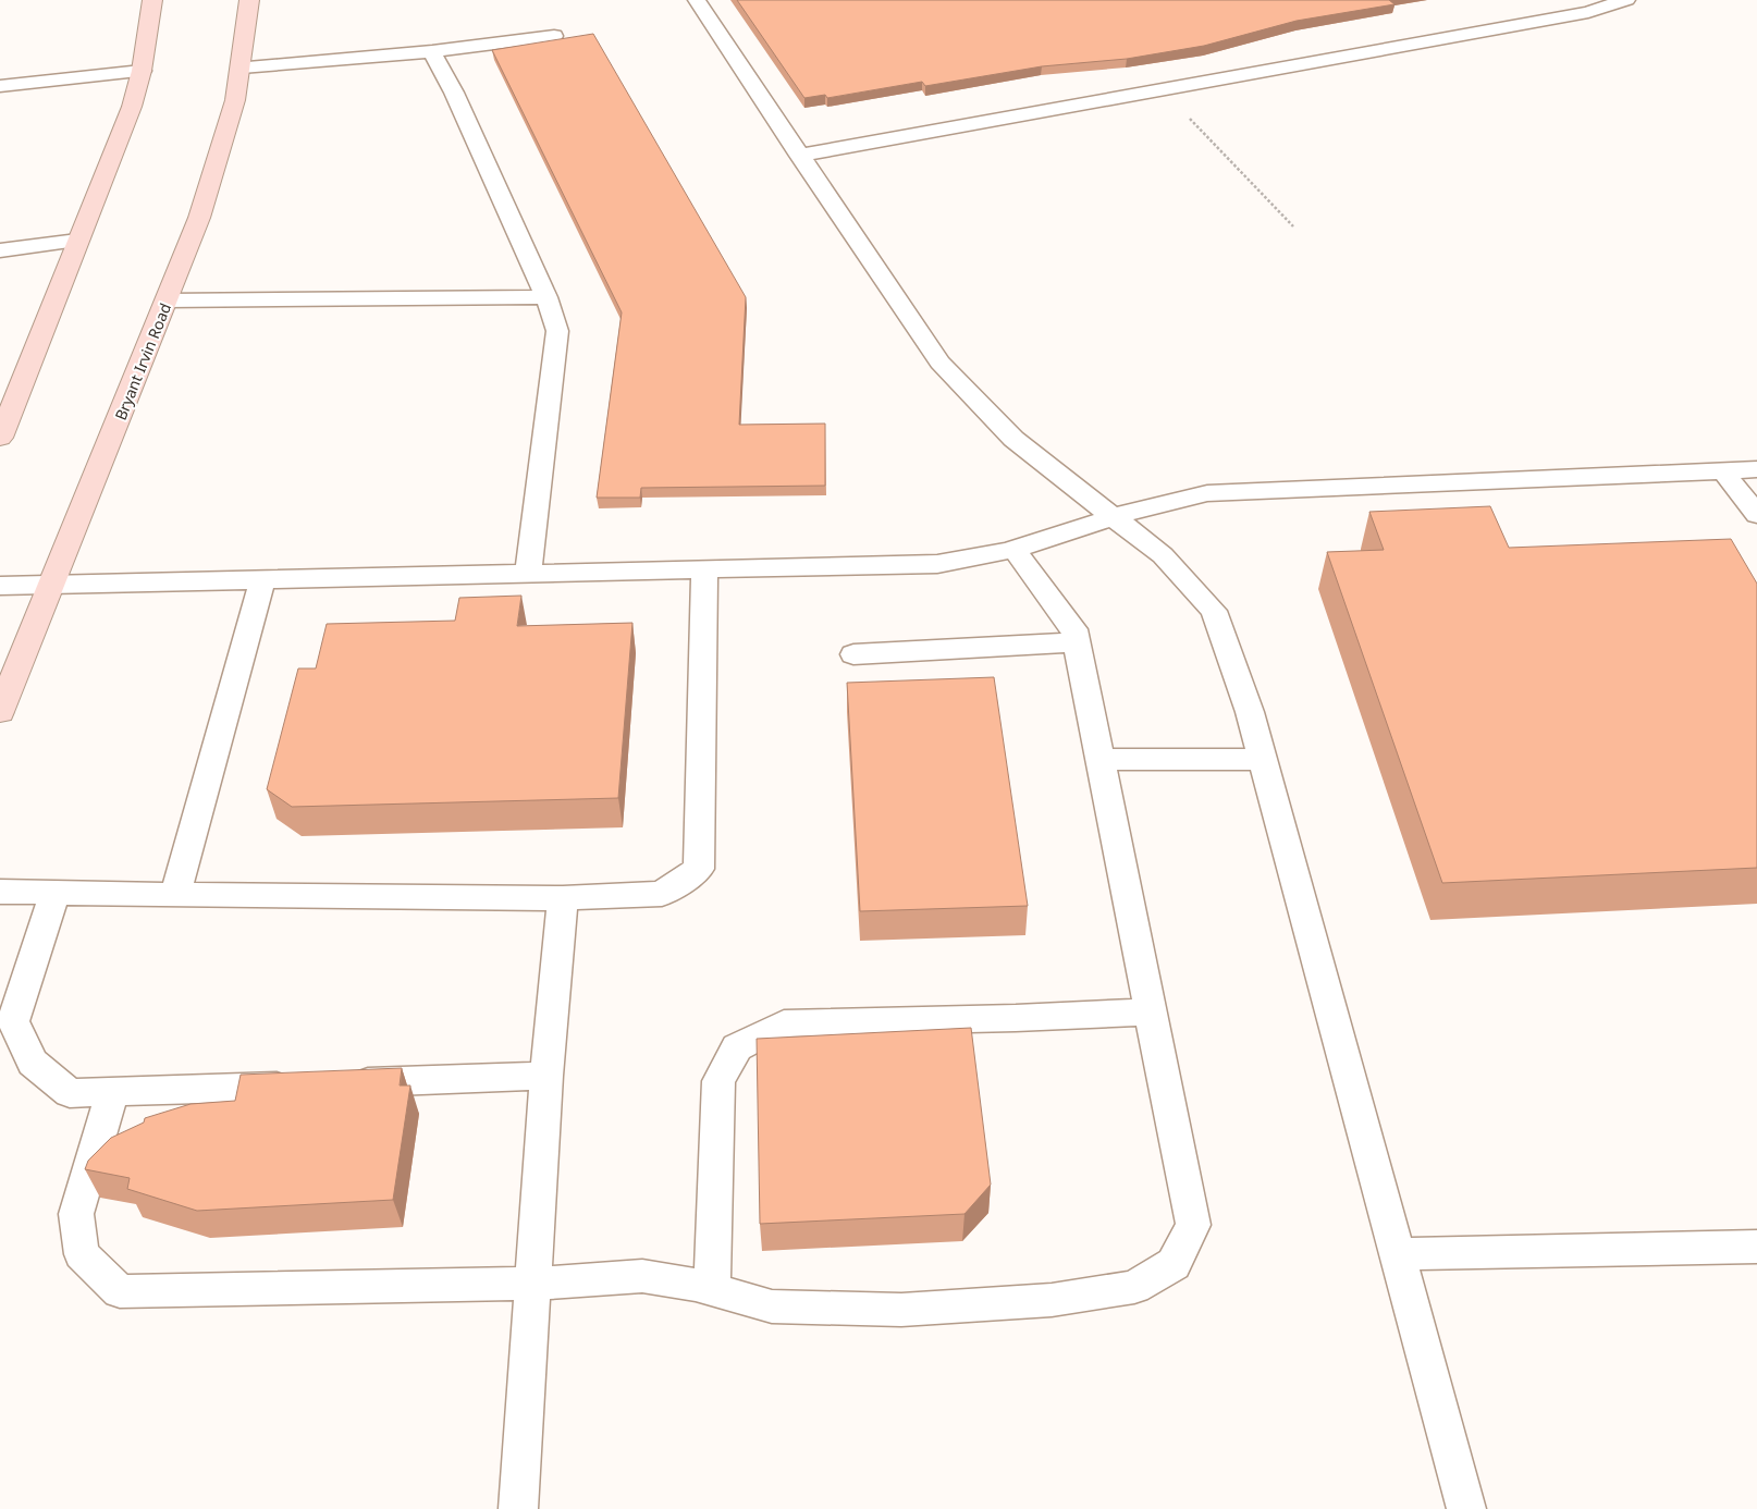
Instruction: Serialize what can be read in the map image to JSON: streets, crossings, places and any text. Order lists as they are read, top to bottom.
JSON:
{
  "streets": {
    "main road": ["Bryant Irvin Road"]
  }
}
